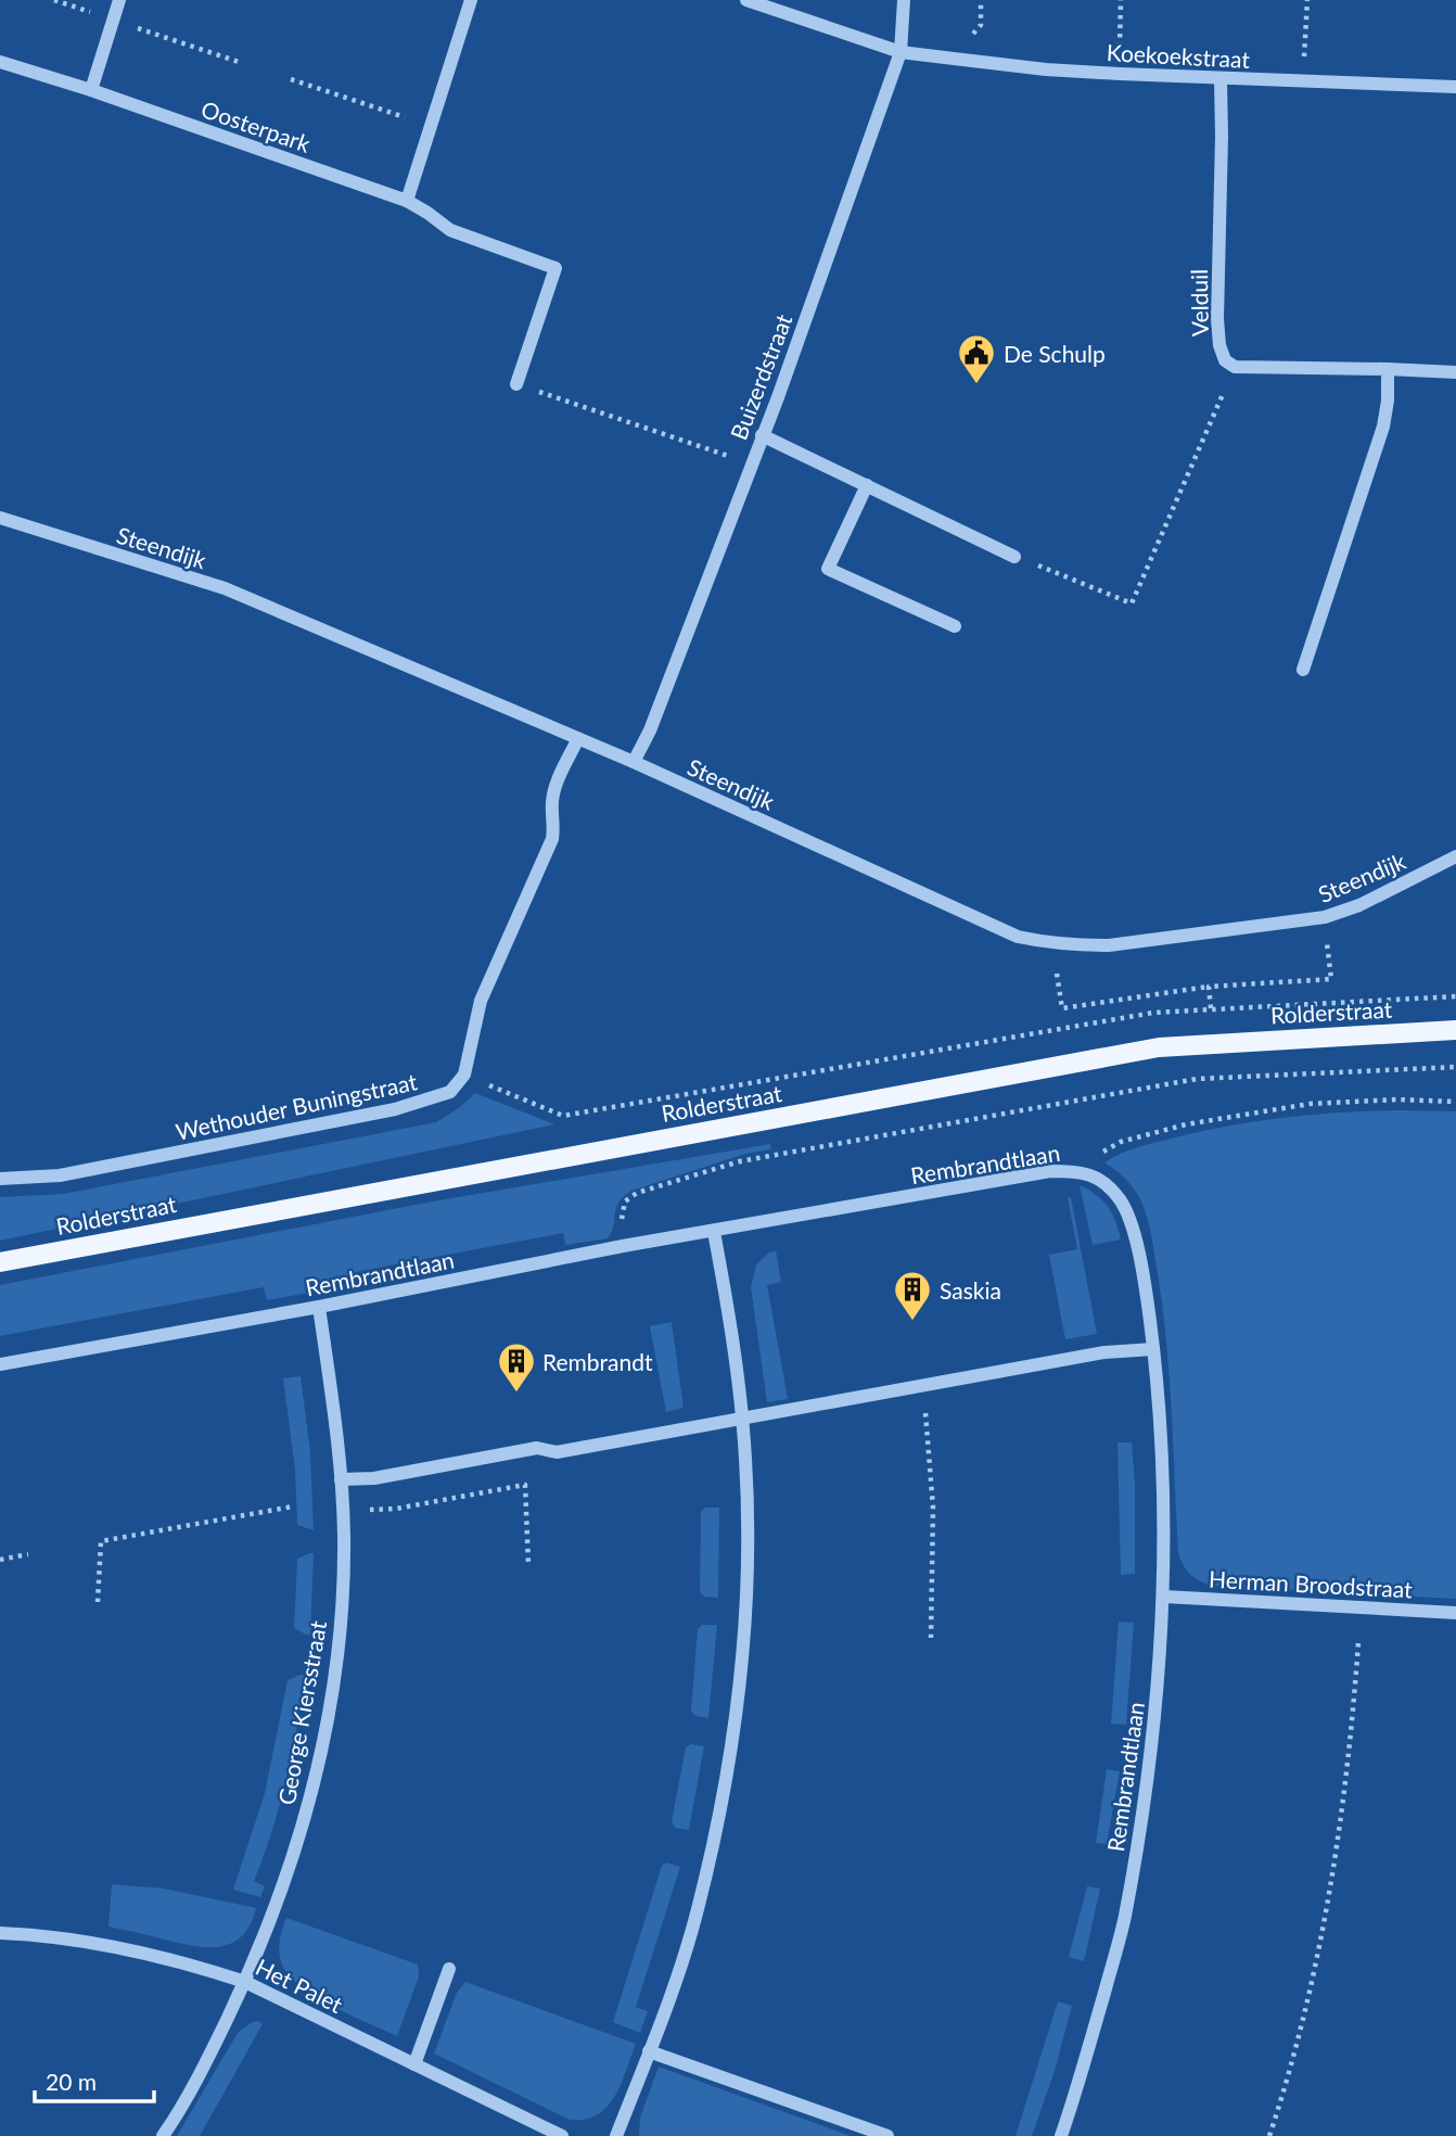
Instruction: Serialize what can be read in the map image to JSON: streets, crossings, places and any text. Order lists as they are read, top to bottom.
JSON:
{
  "streets": {
    "main road": ["Rolderstraat"],
    "street": [
      "Koekoekstraat",
      "Oosterpark",
      "Velduil",
      "Buizerdstraat",
      "Steendijk",
      "Wethouder Buningstraat",
      "Rembrandtlaan",
      "Herman Broodstraat",
      "George Kiersstraat",
      "Het Palet"
    ]
  },
  "crossings": [
    ["Koekoekstraat", "Velduil"],
    ["Koekoekstraat", "Buizerdstraat"],
    ["Buizerdstraat", "Steendijk"],
    ["Rembrandtlaan", "Herman Broodstraat"],
    ["Rembrandtlaan", "George Kiersstraat"],
    ["George Kiersstraat", "Het Palet"]
  ],
  "places": {
    "public building": ["De Schulp"],
    "building": ["Saskia", "Rembrandt"]
  },
  "scale_bar": "20 m"
}
